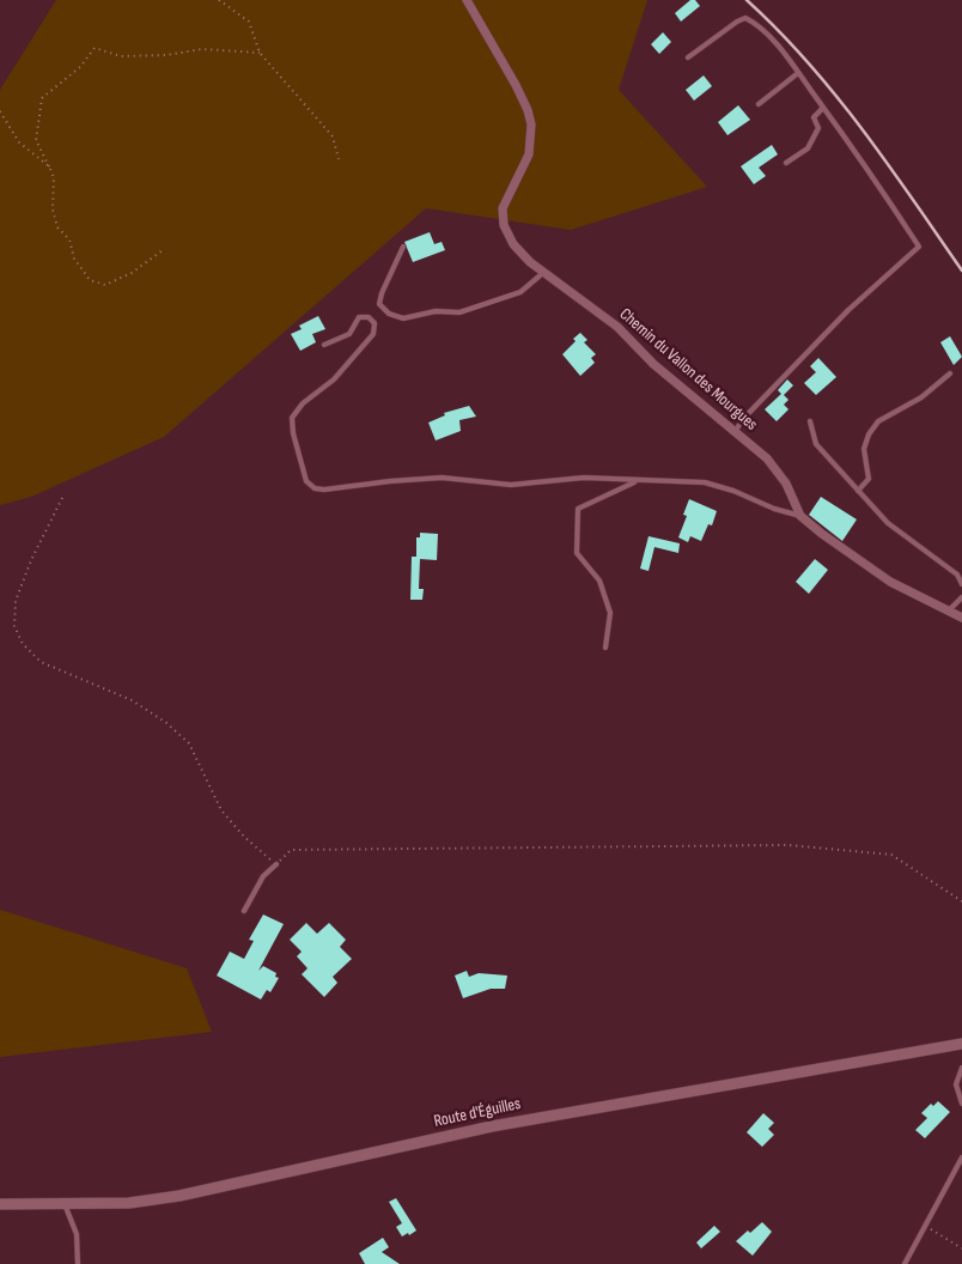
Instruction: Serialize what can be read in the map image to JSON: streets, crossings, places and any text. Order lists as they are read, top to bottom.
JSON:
{
  "streets": {
    "street": ["Chemin du Vallon des Mourgues", "Route d'Éguilles"]
  }
}
